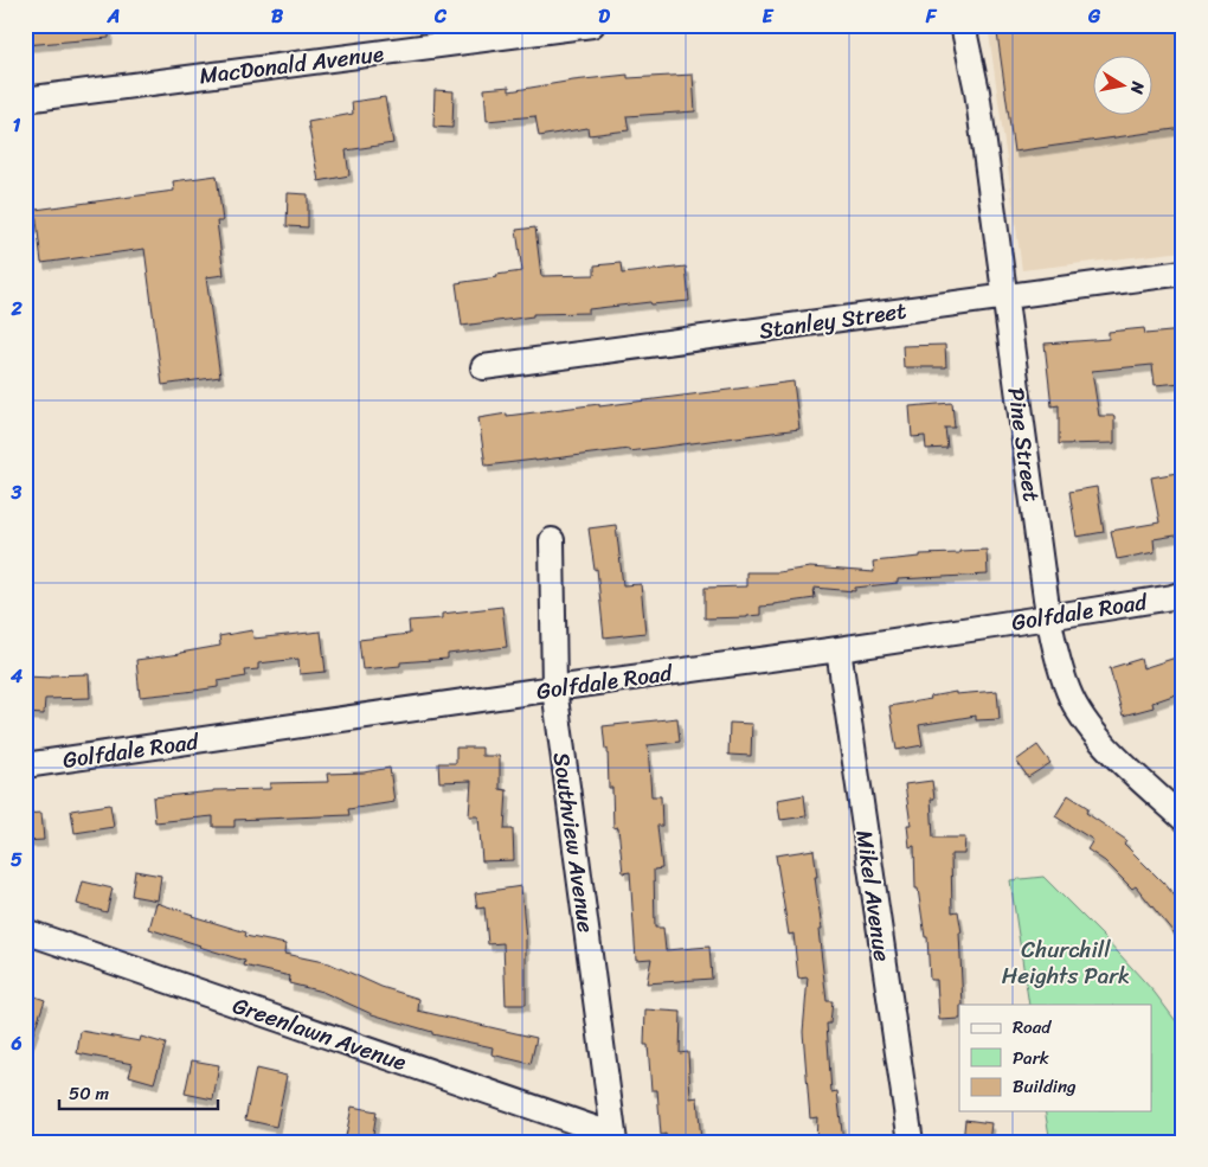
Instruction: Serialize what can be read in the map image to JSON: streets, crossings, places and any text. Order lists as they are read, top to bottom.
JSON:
{
  "streets": {
    "street": [
      "MacDonald Avenue",
      "Stanley Street",
      "Pine Street",
      "Golfdale Road",
      "Southview Avenue",
      "Mikel Avenue",
      "Greenlawn Avenue"
    ]
  },
  "crossings": [
    ["Stanley Street", "Pine Street"],
    ["Pine Street", "Golfdale Road"],
    ["Golfdale Road", "Southview Avenue"],
    ["Golfdale Road", "Mikel Avenue"],
    ["Southview Avenue", "Greenlawn Avenue"]
  ],
  "parks": ["Churchill Heights Park"],
  "legend": ["Road", "Park", "Building"],
  "scale_bar": "50 m",
  "north": "right",
  "grid": {
    "columns": [
      "A",
      "B",
      "C",
      "D",
      "E",
      "F",
      "G"
    ],
    "rows": [
      "1",
      "2",
      "3",
      "4",
      "5",
      "6"
    ]
  }
}
